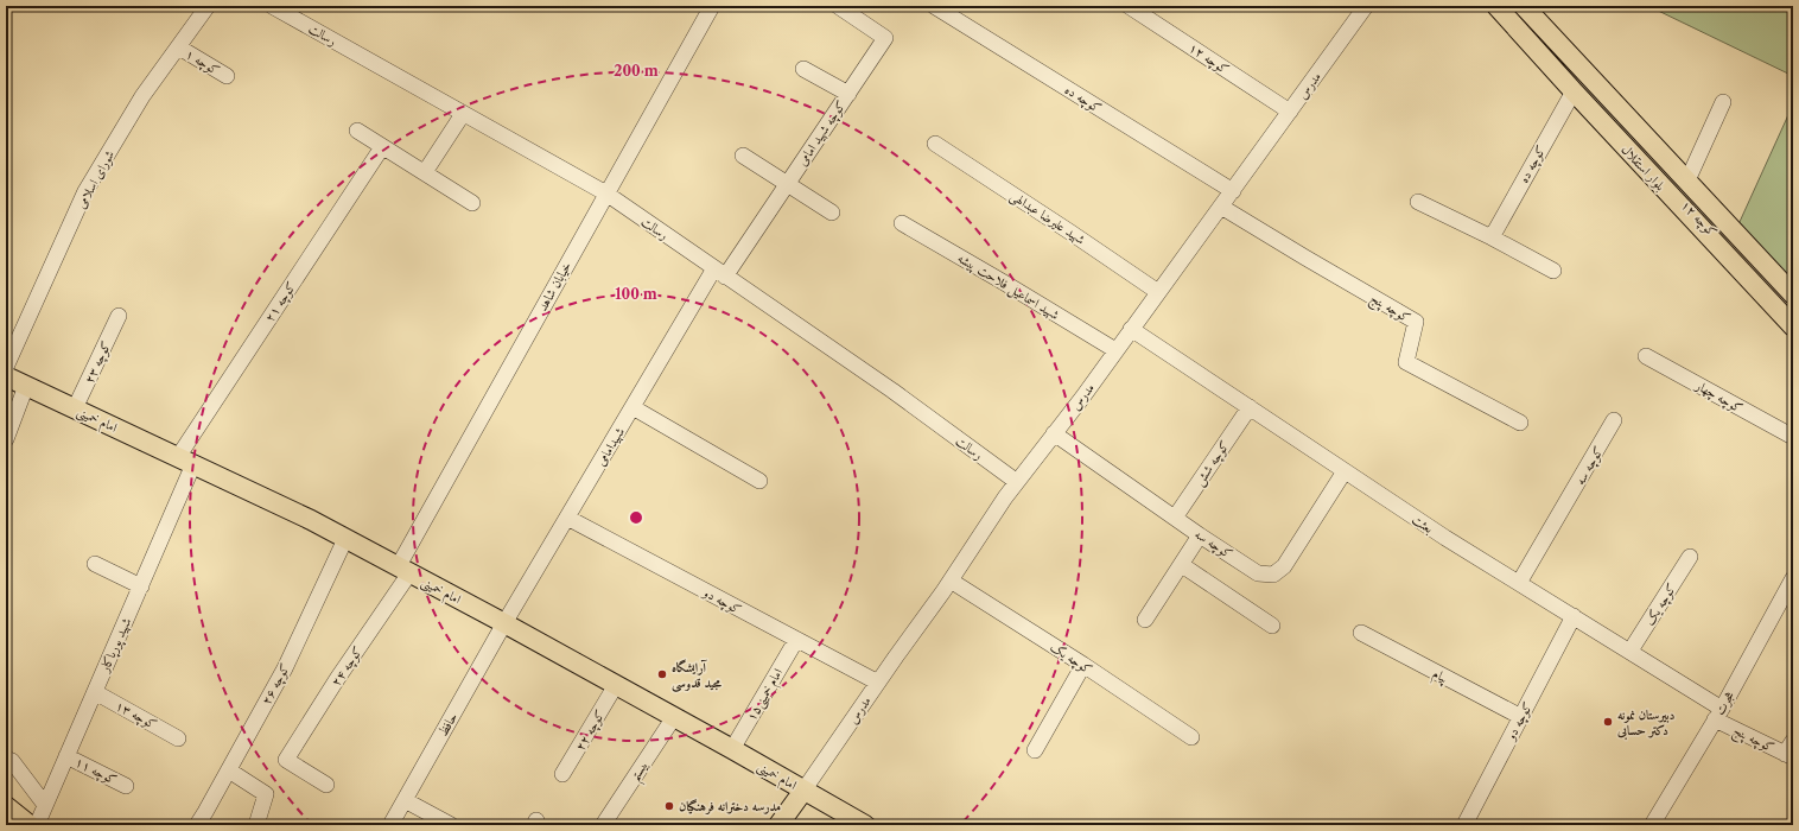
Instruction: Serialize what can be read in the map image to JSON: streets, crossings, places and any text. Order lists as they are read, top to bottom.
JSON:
{
  "streets": {
    "main road": ["بلوار استقلال", "امام خمینی"],
    "street": [
      "رسالت",
      "کوچه ۱۲",
      "کوچه ۱",
      "مدرس",
      "کوچه ده",
      "کوچه شهید امامی",
      "شورای اسلامی",
      "شهید علیرضا عبدالهی",
      "خیابان شاهد",
      "شهید اسماعیل فلاحت پیشه",
      "کوچه ۲۱",
      "کوچه پنج",
      "کوچه ۲۳",
      "کوچه چهار",
      "شهیدامامی",
      "کوچه شش",
      "کوچه سه",
      "بعثت",
      "کوچه دو",
      "کوچه یک",
      "شهید پورپاکار",
      "کوچه ۲۴",
      "پیام",
      "کوچه ۲۶",
      "امام خمینی۱۵",
      "هجرت",
      "کوچه ۱۳",
      "حافظ",
      "کوچه ۲۲",
      "کوچه ۱۱",
      "بیستم"
    ]
  },
  "crossings": [
    ["رسالت", "مدرس"],
    ["رسالت", "کوچه شهید امامی"],
    ["رسالت", "خیابان شاهد"],
    ["رسالت", "شهیدامامی"],
    ["کوچه ۱۲", "مدرس"],
    ["کوچه ۱۲", "بلوار استقلال"],
    ["کوچه ۱", "شورای اسلامی"],
    ["مدرس", "کوچه ده"],
    ["مدرس", "شهید علیرضا عبدالهی"],
    ["مدرس", "شهید اسماعیل فلاحت پیشه"],
    ["مدرس", "کوچه پنج"],
    ["مدرس", "امام خمینی"],
    ["مدرس", "کوچه سه"],
    ["مدرس", "بعثت"],
    ["مدرس", "کوچه دو"],
    ["مدرس", "کوچه یک"],
    ["کوچه ده", "بلوار استقلال"],
    ["کوچه شهید امامی", "شهیدامامی"],
    ["خیابان شاهد", "امام خمینی"],
    ["خیابان شاهد", "کوچه ۲۴"],
    ["کوچه ۲۱", "امام خمینی"],
    ["کوچه ۲۱", "شهید پورپاکار"],
    ["کوچه پنج", "بعثت"],
    ["کوچه پنج", "هجرت"],
    ["کوچه ۲۳", "امام خمینی"],
    ["امام خمینی", "شهیدامامی"],
    ["امام خمینی", "شهید پورپاکار"],
    ["امام خمینی", "کوچه ۲۴"],
    ["امام خمینی", "کوچه ۲۶"],
    ["امام خمینی", "امام خمینی۱۵"],
    ["امام خمینی", "حافظ"],
    ["امام خمینی", "کوچه ۲۲"],
    ["امام خمینی", "بیستم"],
    ["شهیدامامی", "کوچه دو"],
    ["شهیدامامی", "حافظ"],
    ["کوچه شش", "کوچه سه"],
    ["کوچه شش", "بعثت"],
    ["کوچه سه", "بعثت"],
    ["بعثت", "کوچه دو"],
    ["بعثت", "کوچه یک"],
    ["بعثت", "هجرت"],
    ["کوچه دو", "پیام"],
    ["کوچه دو", "امام خمینی۱۵"],
    ["شهید پورپاکار", "کوچه ۱۳"],
    ["شهید پورپاکار", "کوچه ۱۱"]
  ],
  "places": ["آرایشگاه مجید قدوسی", "دبیرستان نمونه دکتر حسابی", "مدرسه دخترانه فرهنگیان"],
  "rings": ["200 m", "100 m"]
}
